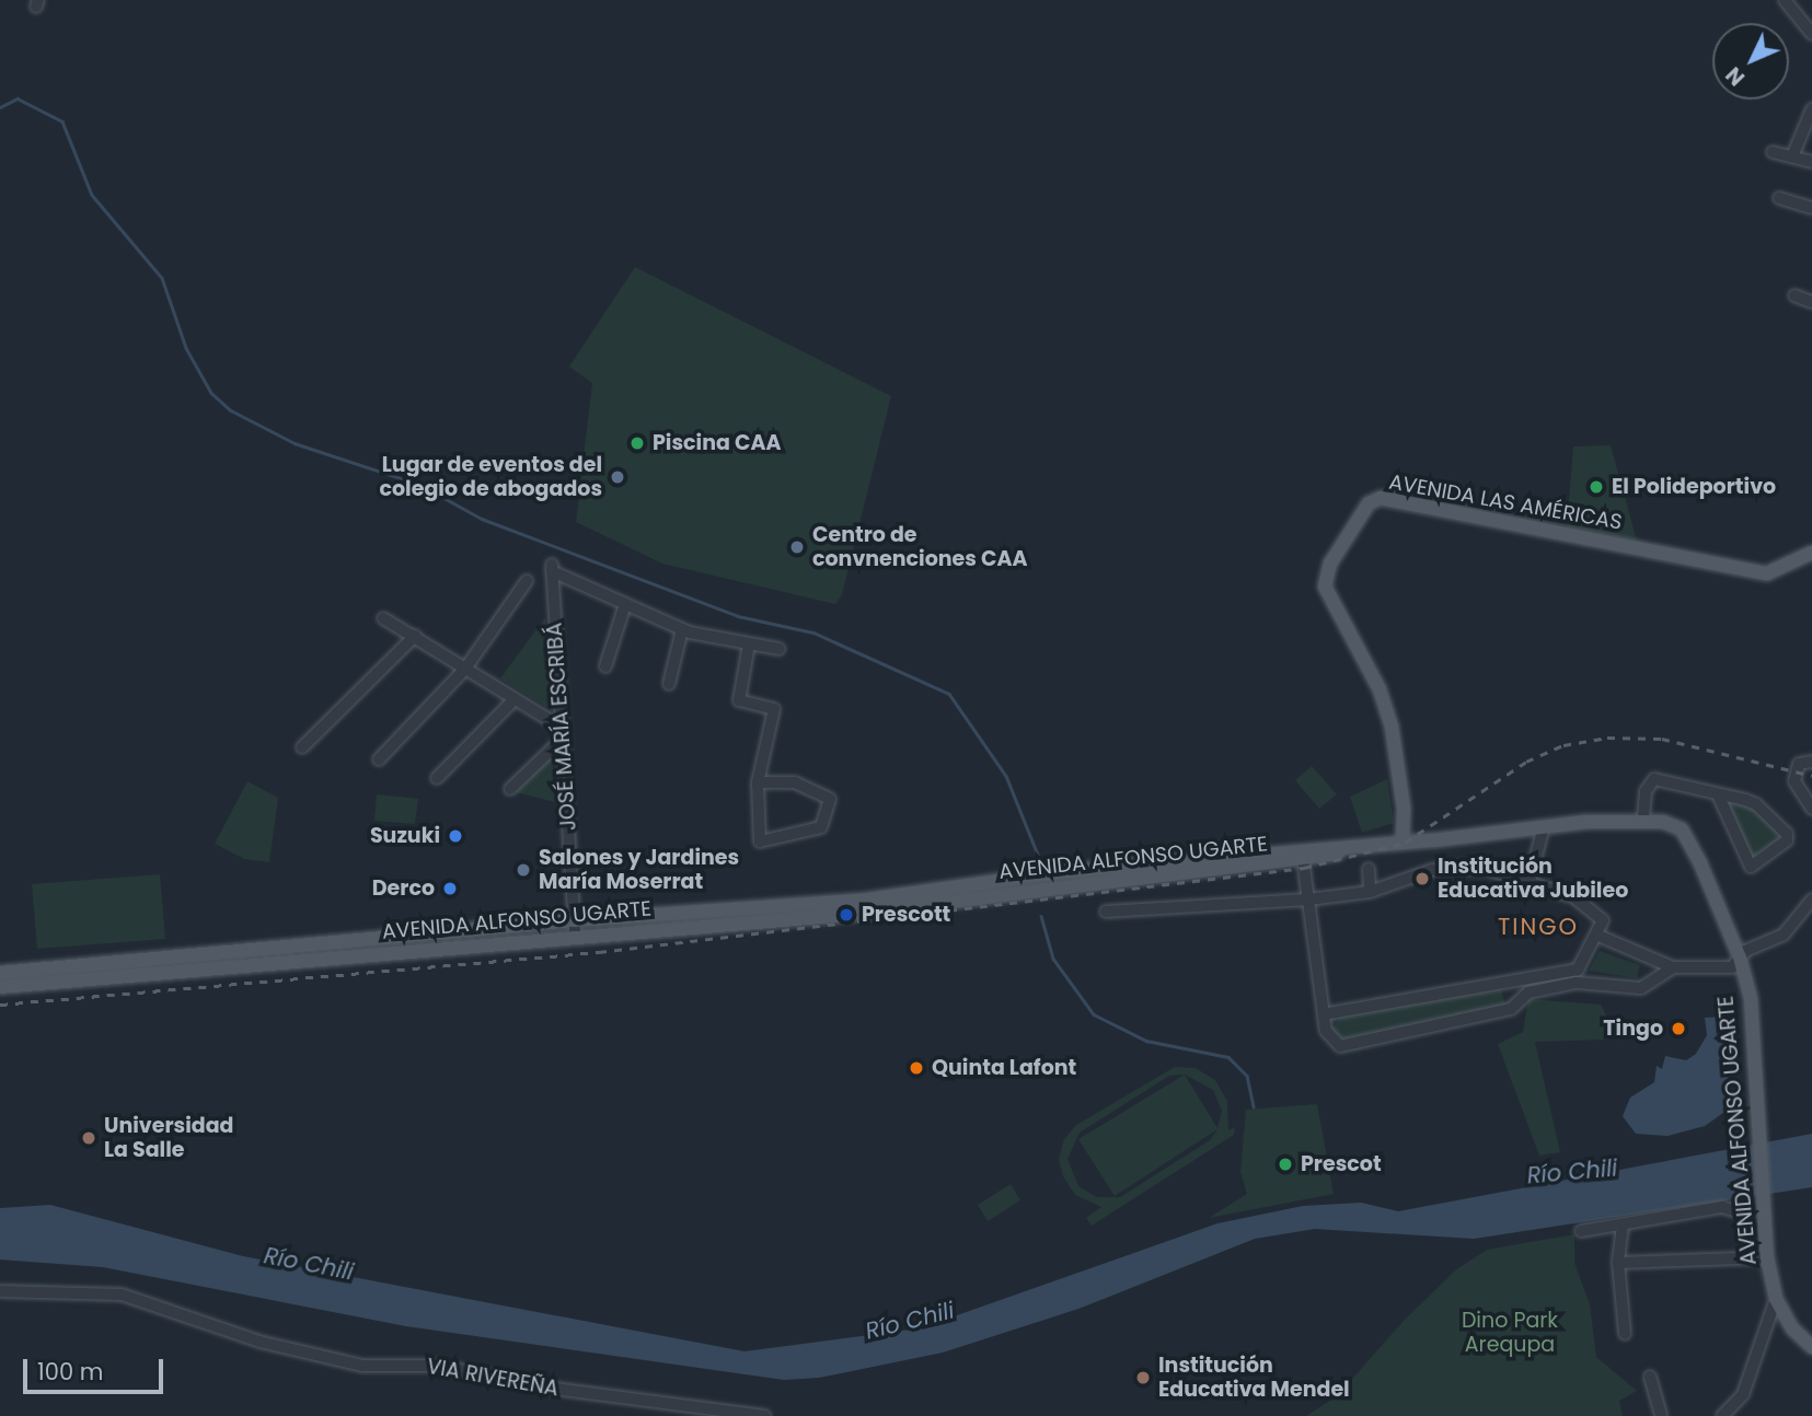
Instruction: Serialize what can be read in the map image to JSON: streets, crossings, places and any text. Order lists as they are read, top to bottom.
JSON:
{
  "streets": {
    "main road": ["AVENIDA LAS AMÉRICAS", "AVENIDA ALFONSO UGARTE"],
    "street": ["JOSÉ MARÍA ESCRIBÁ", "VIA RIVEREÑA"]
  },
  "crossings": [
    ["AVENIDA LAS AMÉRICAS", "AVENIDA ALFONSO UGARTE"],
    ["JOSÉ MARÍA ESCRIBÁ", "AVENIDA ALFONSO UGARTE"]
  ],
  "districts": ["TINGO"],
  "water": ["Río Chili"],
  "parks": ["Dino Park Arequpa"],
  "places": [
    "Piscina CAA",
    "Lugar de eventos del colegio de abogados",
    "El Polideportivo",
    "Centro de convnenciones CAA",
    "Suzuki",
    "Salones y Jardines María Moserrat",
    "Institución Educativa Jubileo",
    "Derco",
    "Prescott",
    "Tingo",
    "Quinta Lafont",
    "Universidad La Salle",
    "Prescot",
    "Institución Educativa Mendel"
  ],
  "scale_bar": "100 m",
  "north": "bottom left"
}
